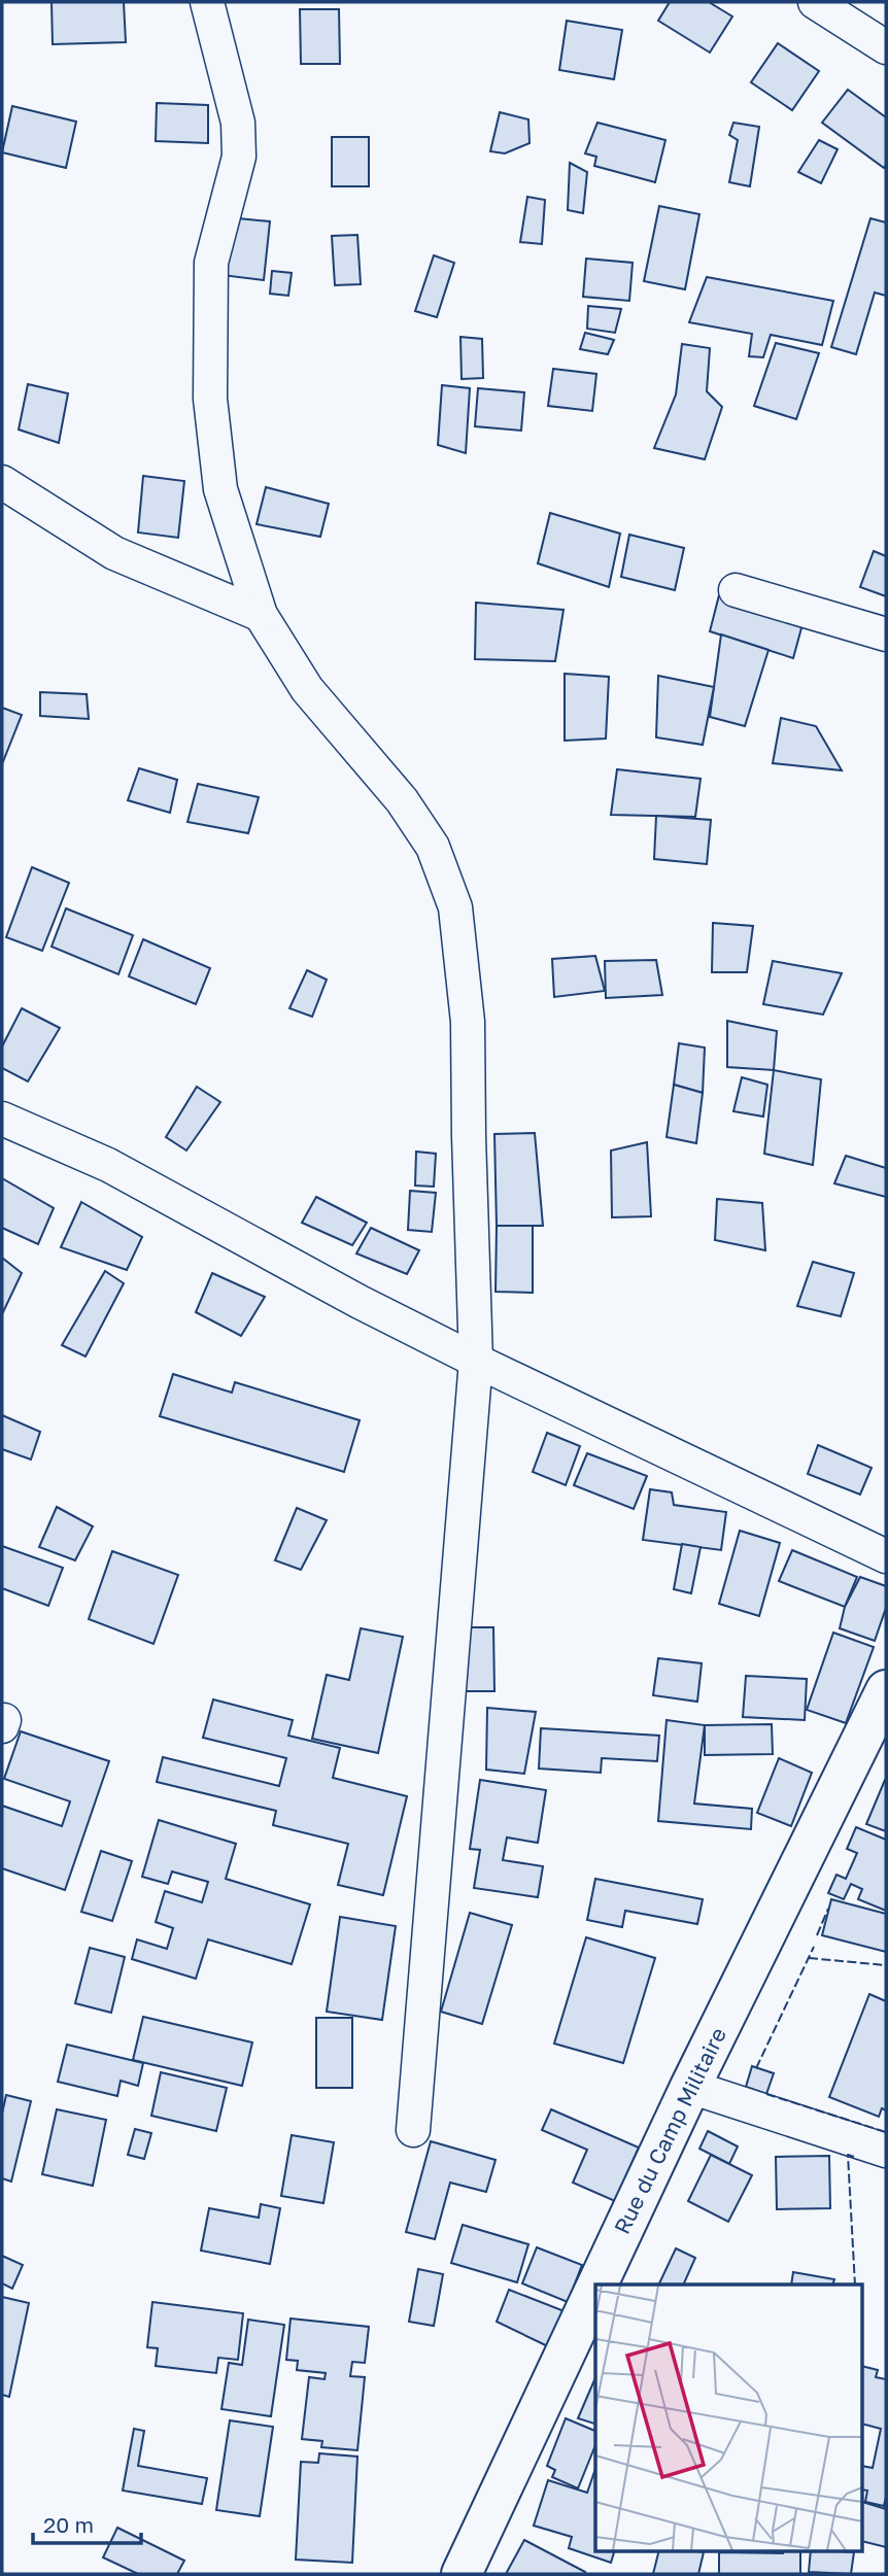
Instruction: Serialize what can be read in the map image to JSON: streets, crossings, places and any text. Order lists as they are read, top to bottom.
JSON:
{
  "streets": {
    "street": ["Rue du Camp Militaire"]
  },
  "scale_bar": "20 m"
}
